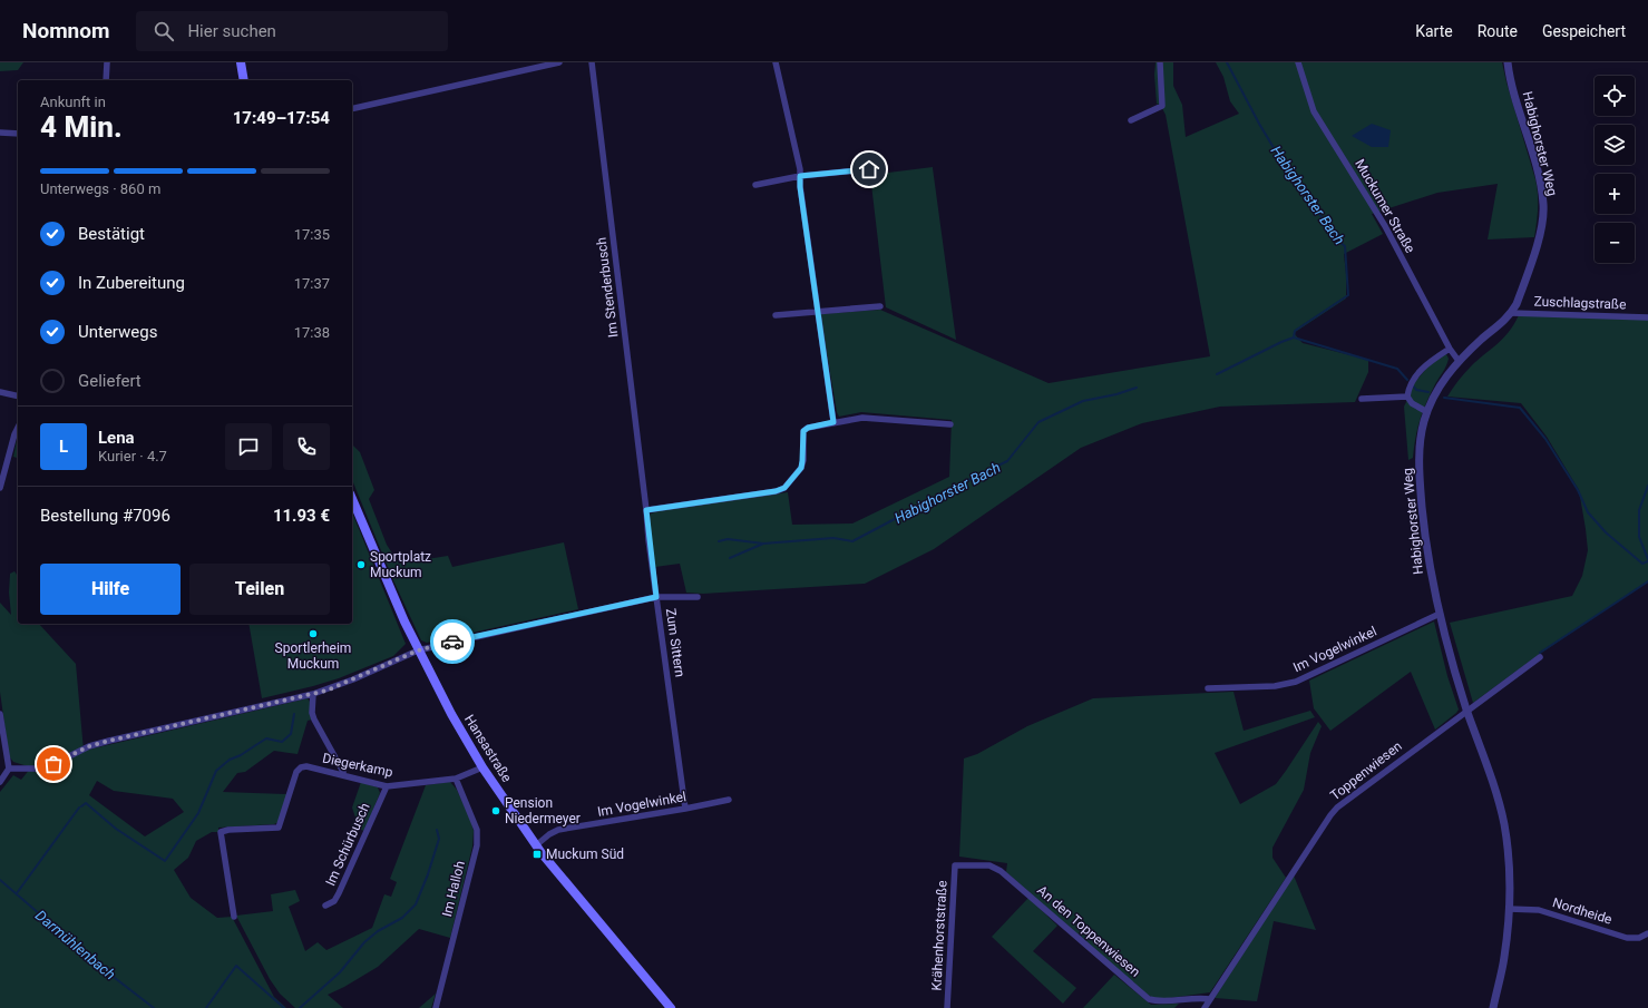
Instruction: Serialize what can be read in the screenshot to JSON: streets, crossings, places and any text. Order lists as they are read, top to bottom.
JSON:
{
  "streets": {
    "main road": ["Hansastraße"],
    "street": [
      "Habighorster Weg",
      "Muckumer Straße",
      "Im Stenderbusch",
      "Zuschlagstraße",
      "Zum Sittern",
      "Im Vogelwinkel",
      "Diegerkamp",
      "Toppenwiesen",
      "Im Schürbusch",
      "Im Halloh",
      "Nordheide",
      "An den Toppenwiesen",
      "Krähenhorststraße"
    ]
  },
  "crossings": [
    ["Habighorster Weg", "Muckumer Straße"],
    ["Habighorster Weg", "Zuschlagstraße"],
    ["Habighorster Weg", "Im Vogelwinkel"],
    ["Habighorster Weg", "Toppenwiesen"],
    ["Habighorster Weg", "Nordheide"],
    ["Im Stenderbusch", "Zum Sittern"],
    ["Zum Sittern", "Im Vogelwinkel"],
    ["Im Vogelwinkel", "Hansastraße"],
    ["Hansastraße", "Diegerkamp"],
    ["Diegerkamp", "Im Schürbusch"],
    ["Diegerkamp", "Im Halloh"],
    ["Toppenwiesen", "An den Toppenwiesen"],
    ["An den Toppenwiesen", "Krähenhorststraße"]
  ],
  "water": ["Habighorster Bach", "Darmühlenbach"],
  "places": {
    "other": ["Sportplatz Muckum", "Sportlerheim Muckum", "Pension Niedermeyer"],
    "transit": ["Muckum Süd"]
  },
  "page": {
    "header": "Nomnom",
    "search": "Hier suchen",
    "nav": ["Karte", "Route", "Gespeichert"],
    "map_buttons": ["+", "−"],
    "heading": ["4 Min.", "Ankunft in", "17:49–17:54"],
    "panel": [
      "Lena",
      "Kurier · 4.7",
      "Bestellung #7096",
      "11.93 €"
    ],
    "bar": "Unterwegs · 860 m",
    "list": [
      ["Bestätigt", "17:35"],
      ["In Zubereitung", "17:37"],
      ["Unterwegs", "17:38"],
      "Geliefert"
    ],
    "round": "L",
    "buttons": ["Hilfe", "Teilen"]
  }
}
